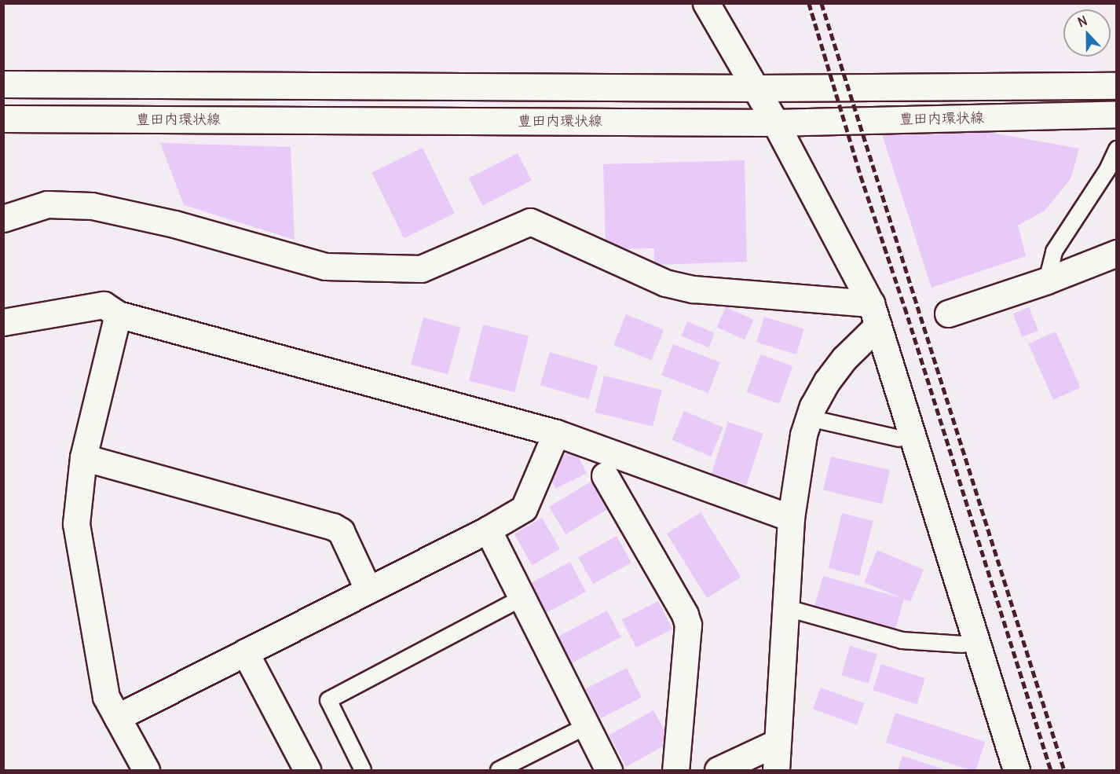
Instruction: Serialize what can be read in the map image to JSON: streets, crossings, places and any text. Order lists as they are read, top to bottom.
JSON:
{
  "streets": {
    "street": ["豊田内環状線"]
  },
  "north": "top"
}
